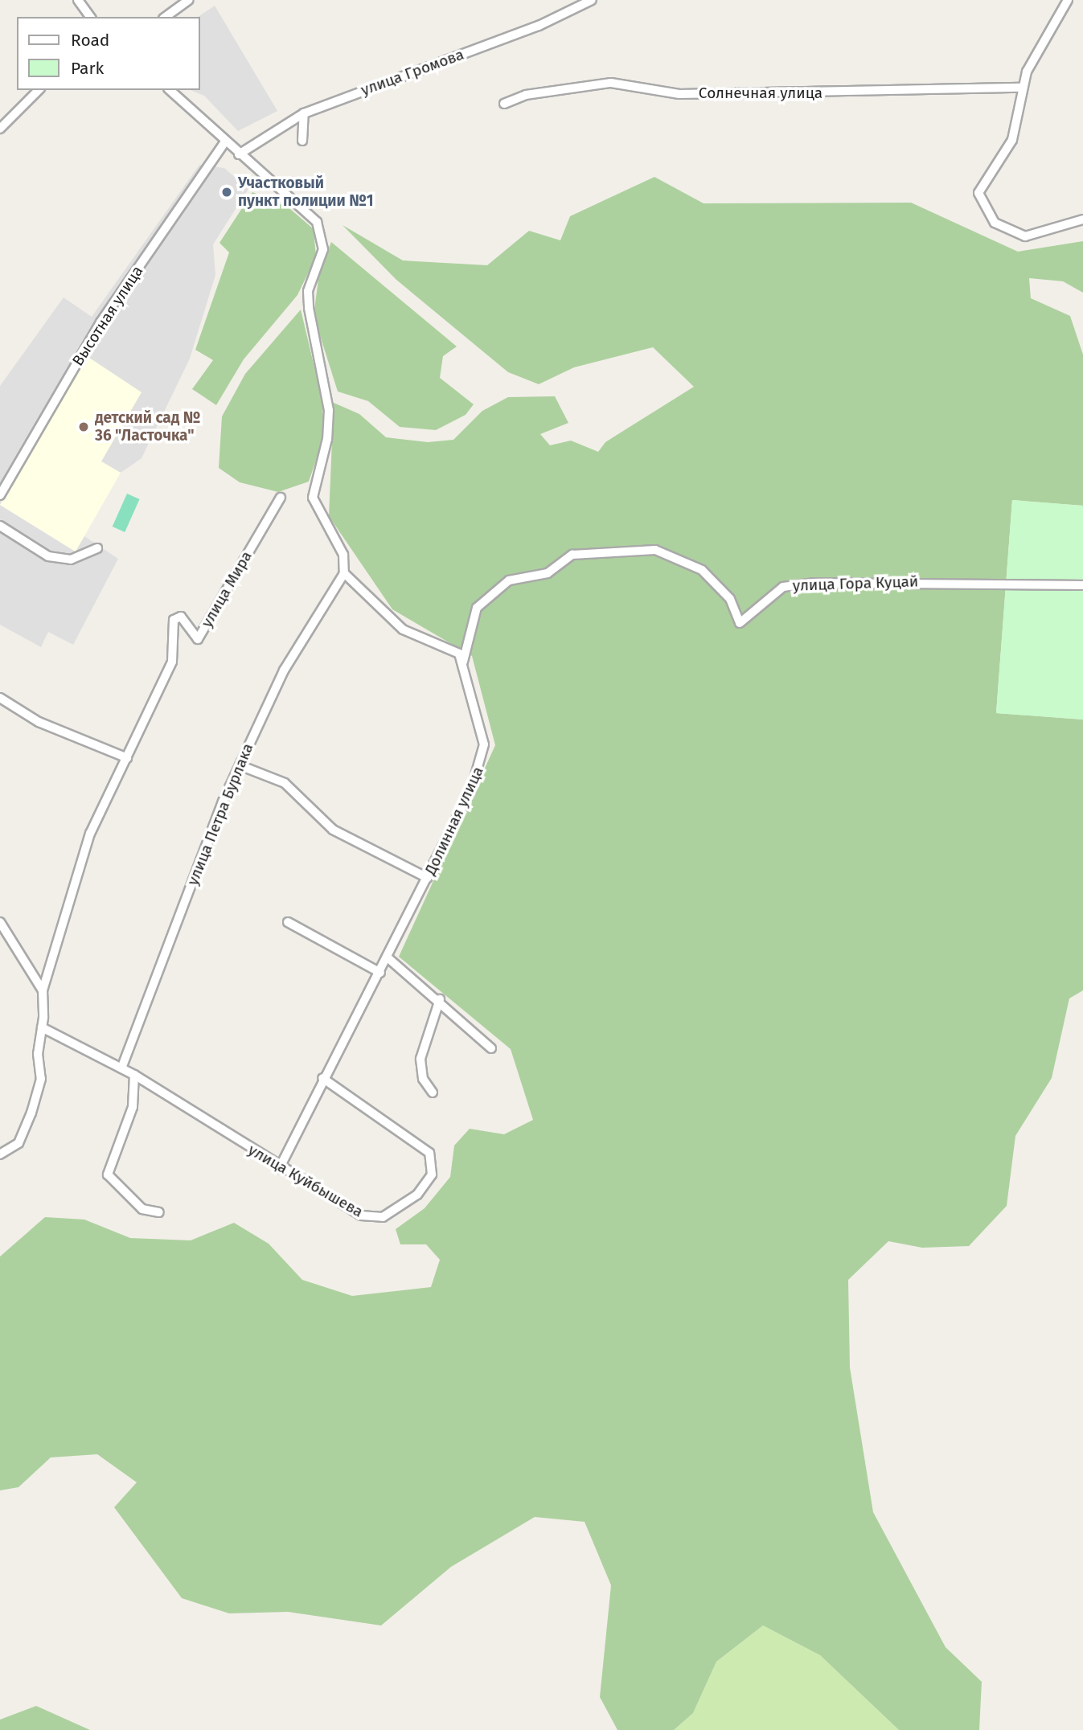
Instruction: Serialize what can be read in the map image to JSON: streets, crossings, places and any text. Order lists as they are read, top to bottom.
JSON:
{
  "streets": {
    "street": [
      "улица Громова",
      "Солнечная улица",
      "Высотная улица",
      "улица Гора Куцай",
      "улица Мира",
      "улица Петра Бурлака",
      "Долинная улица",
      "улица Куйбышева"
    ]
  },
  "crossings": [
    ["улица Гора Куцай", "Долинная улица"],
    ["улица Петра Бурлака", "улица Куйбышева"],
    ["Долинная улица", "улица Куйбышева"]
  ],
  "places": ["Участковый пункт полиции №1", "детский сад № 36 \"Ласточка\""],
  "legend": ["Road", "Park"]
}
